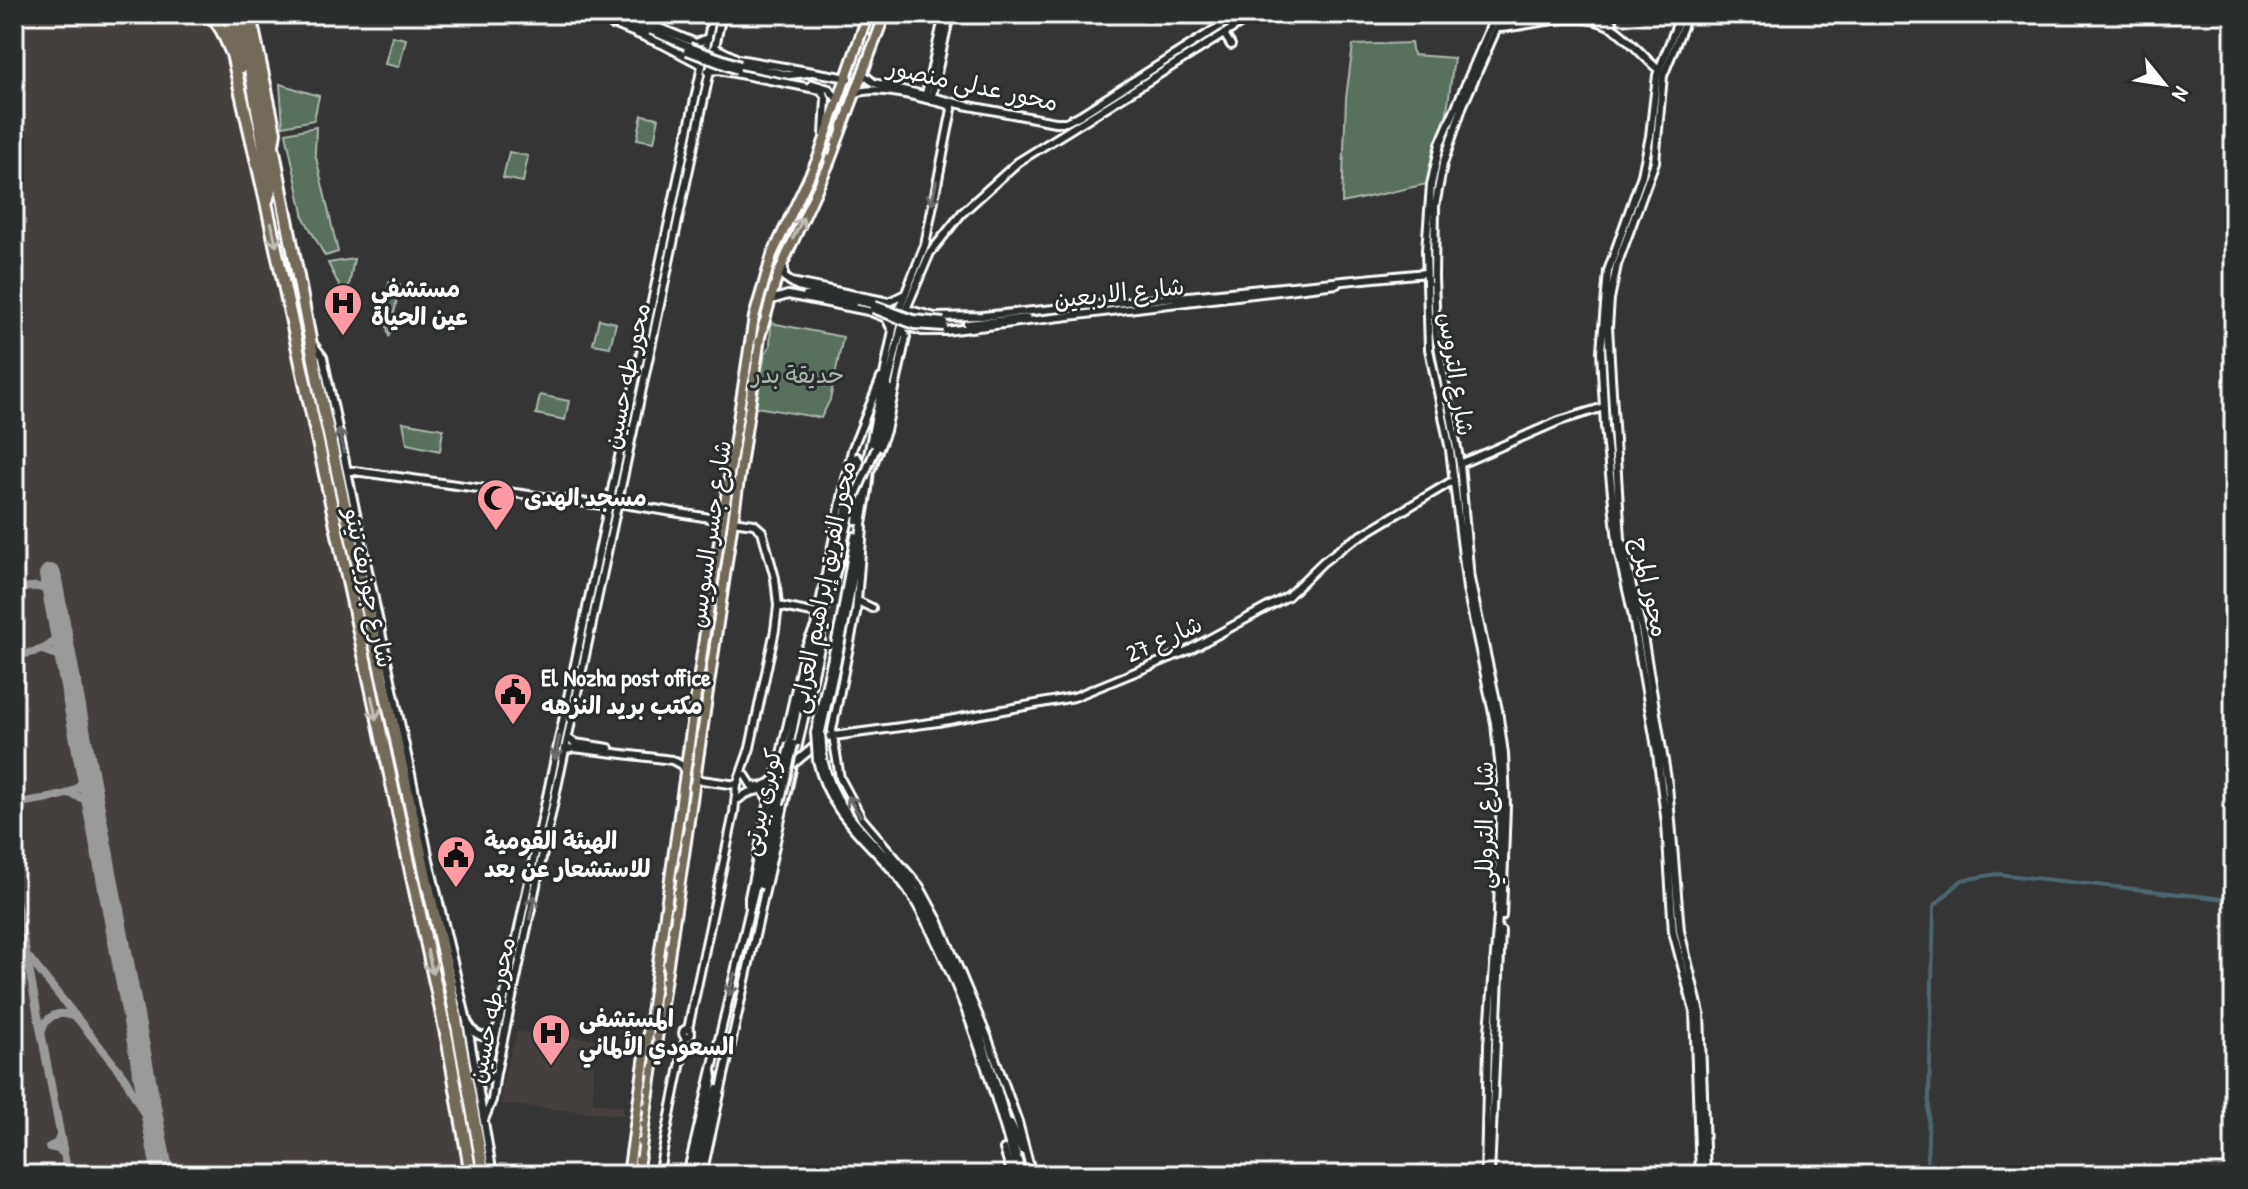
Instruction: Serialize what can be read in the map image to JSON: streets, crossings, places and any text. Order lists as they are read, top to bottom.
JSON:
{
  "streets": {
    "highway": ["شارع جوزيف تيتو"],
    "main road": ["شارع جسر السويس"],
    "street": [
      "محور عدلى منصور",
      "شارع الاربعين",
      "شارع التروس",
      "محور طه حسين",
      "محور الفريق إبراهيم العرابى",
      "محور المرج",
      "شارع 27",
      "كوبرى بيرتى",
      "شارع التروللي"
    ]
  },
  "crossings": [
    ["محور عدلى منصور", "شارع جسر السويس"],
    ["محور عدلى منصور", "محور الفريق إبراهيم العرابى"],
    ["شارع الاربعين", "شارع التروس"],
    ["شارع الاربعين", "محور الفريق إبراهيم العرابى"],
    ["شارع التروس", "شارع 27"],
    ["شارع التروس", "شارع التروللي"],
    ["شارع 27", "شارع التروللي"]
  ],
  "parks": ["حديقة بدر"],
  "places": {
    "hospital": ["مستشفى عين الحياة", "المستشفى السعودي الألماني"],
    "mosque": ["مسجد الهدى"],
    "public building": ["El Nozha post office مكتب بريد النزهه", "الهيئة القومية للاستشعار عن بعد"]
  },
  "north": "bottom right"
}
